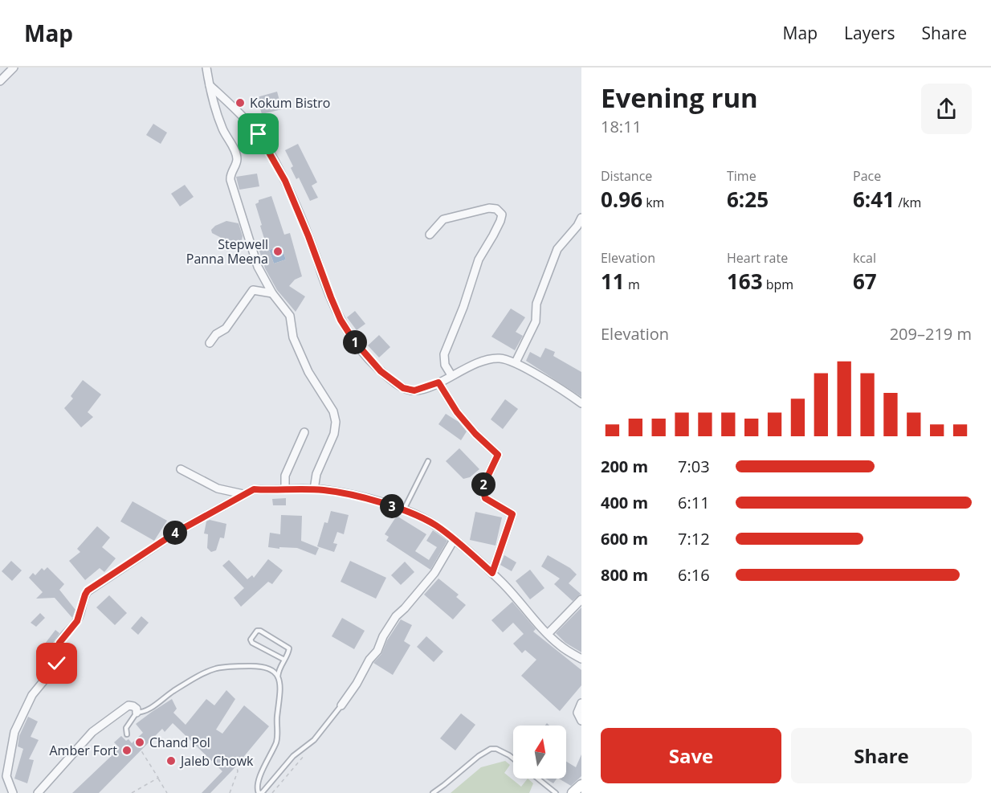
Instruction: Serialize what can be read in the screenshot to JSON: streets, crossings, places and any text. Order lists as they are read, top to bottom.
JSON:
{
  "places": [
    "Kokum Bistro",
    "Stepwell Panna Meena",
    "Chand Pol",
    "Amber Fort",
    "Jaleb Chowk"
  ],
  "north": "top",
  "page": {
    "header": "Map",
    "nav": ["Map", "Layers", "Share"],
    "heading": ["Evening run", "18:11"],
    "stats": [
      ["Distance", "0.96 km"],
      ["Time", "6:25"],
      ["Pace", "6:41 /km"],
      ["Elevation", "11 m"],
      ["Heart rate", "163 bpm"],
      ["kcal", "67"]
    ],
    "chart": ["Elevation", "209–219 m"],
    "pins": [
      "1",
      "2",
      "3",
      "4"
    ],
    "list": [
      {
        "name": "200 m",
        "note": "7:03"
      },
      {
        "name": "400 m",
        "note": "6:11"
      },
      {
        "name": "600 m",
        "note": "7:12"
      },
      {
        "name": "800 m",
        "note": "6:16"
      }
    ],
    "buttons": ["Save", "Share"]
  }
}
